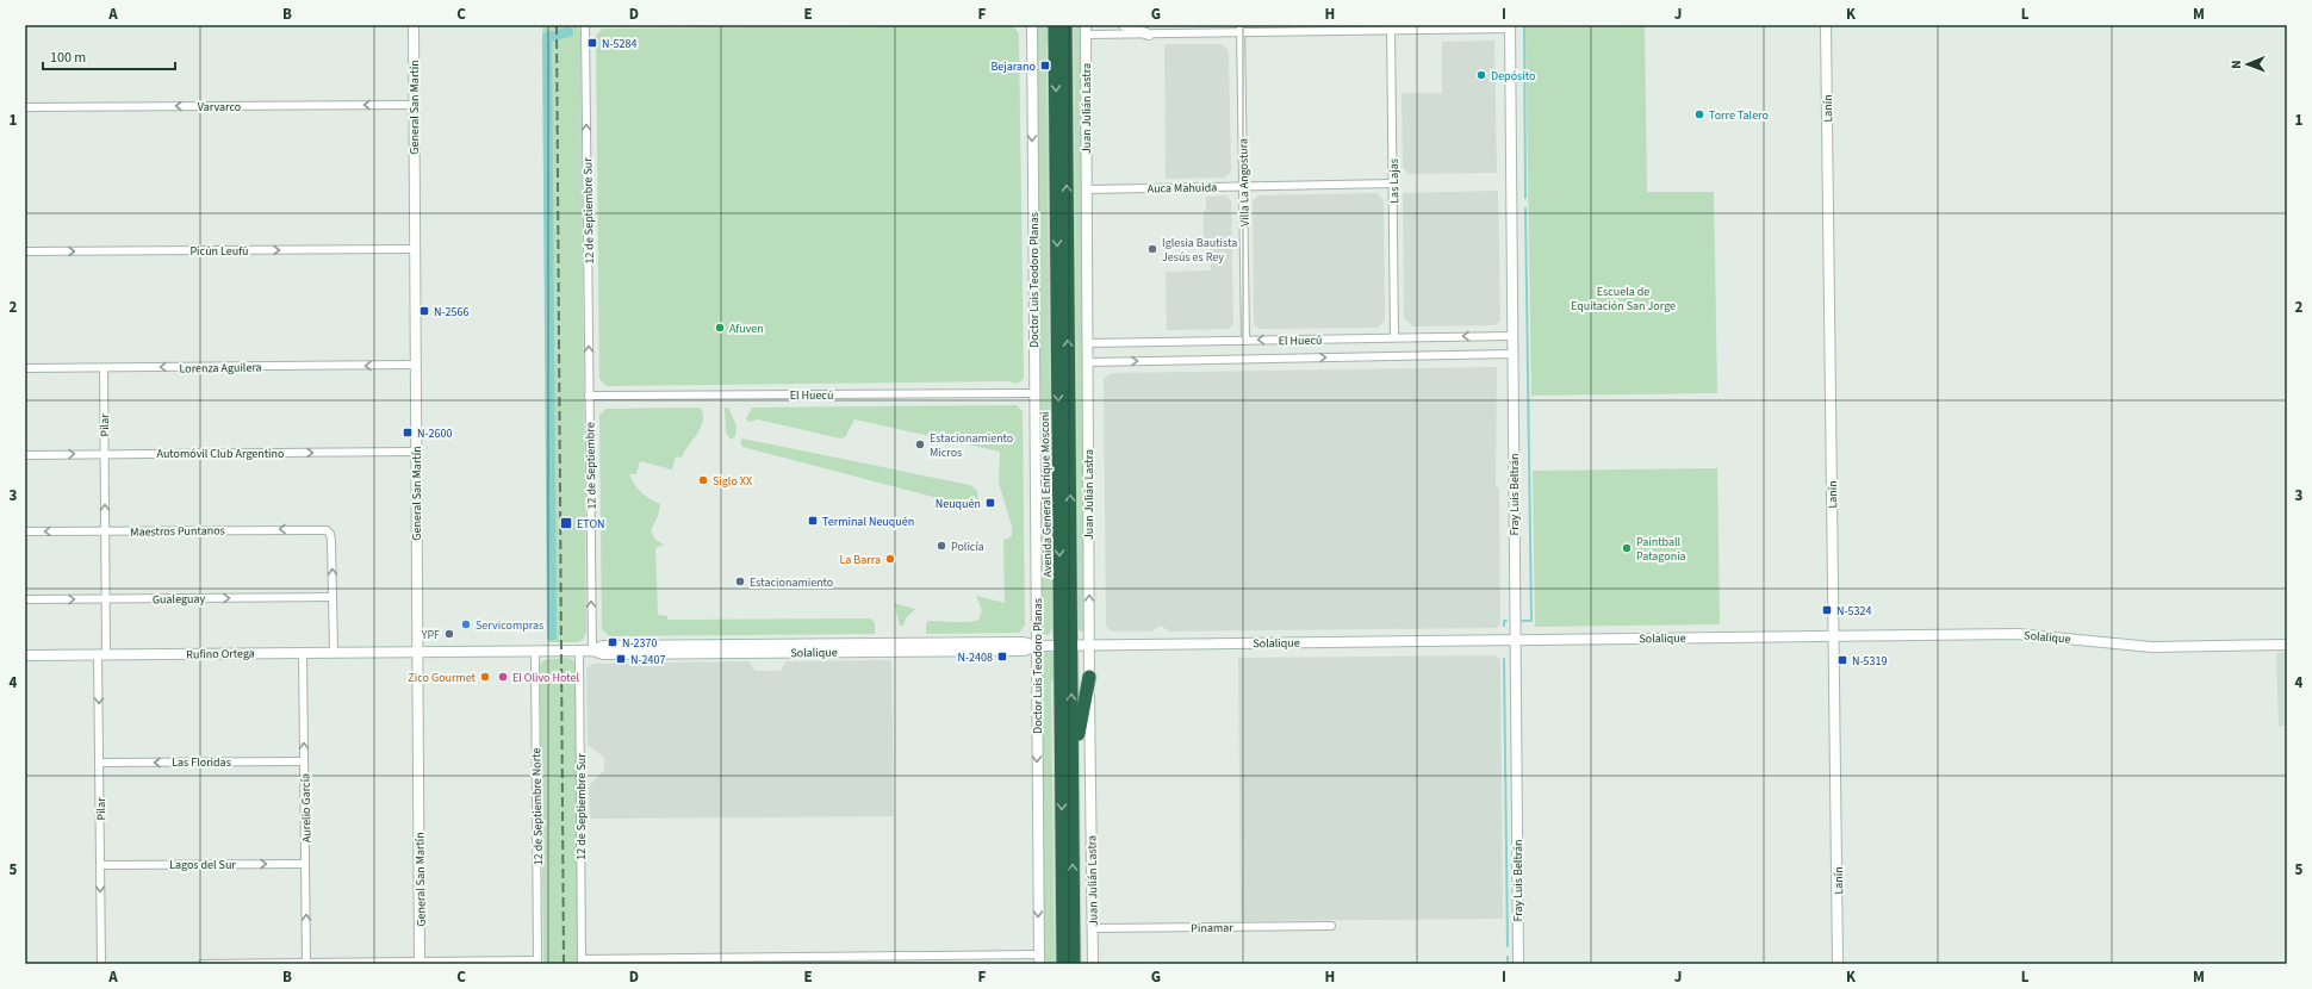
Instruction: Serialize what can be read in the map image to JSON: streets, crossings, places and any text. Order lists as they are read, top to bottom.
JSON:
{
  "streets": {
    "highway": ["Avenida General Enrique Mosconi"],
    "main road": [
      "General San Martín",
      "Juan Julián Lastra",
      "Lanín",
      "Doctor Luis Teodoro Planas",
      "Fray Luis Beltrán",
      "Solalique",
      "Rufino Ortega"
    ],
    "street": [
      "Varvarco",
      "Las Lajas",
      "Villa La Angostura",
      "Auca Mahuida",
      "12 de Septiembre Sur",
      "Picún Leufú",
      "El Huecú",
      "Lorenza Aguilera",
      "Pilar",
      "Automóvil Club Argentino",
      "12 de Septiembre",
      "Maestros Puntanos",
      "Gualeguay",
      "Las Floridas",
      "12 de Septiembre Norte",
      "Aurelio García",
      "Lagos del Sur",
      "Pinamar"
    ]
  },
  "crossings": [
    ["Varvarco", "General San Martín"],
    ["General San Martín", "Picún Leufú"],
    ["General San Martín", "Lorenza Aguilera"],
    ["General San Martín", "Automóvil Club Argentino"],
    ["General San Martín", "Solalique"],
    ["General San Martín", "Rufino Ortega"],
    ["Juan Julián Lastra", "Auca Mahuida"],
    ["Juan Julián Lastra", "El Huecú"],
    ["Juan Julián Lastra", "Solalique"],
    ["Juan Julián Lastra", "Pinamar"],
    ["Lanín", "Solalique"],
    ["Las Lajas", "Auca Mahuida"],
    ["Las Lajas", "El Huecú"],
    ["Villa La Angostura", "Auca Mahuida"],
    ["Villa La Angostura", "El Huecú"],
    ["12 de Septiembre Sur", "El Huecú"],
    ["12 de Septiembre Sur", "12 de Septiembre"],
    ["12 de Septiembre Sur", "Solalique"],
    ["Doctor Luis Teodoro Planas", "El Huecú"],
    ["Doctor Luis Teodoro Planas", "Solalique"],
    ["El Huecú", "12 de Septiembre"],
    ["El Huecú", "Fray Luis Beltrán"],
    ["Lorenza Aguilera", "Pilar"],
    ["Pilar", "Automóvil Club Argentino"],
    ["Pilar", "Maestros Puntanos"],
    ["Pilar", "Gualeguay"],
    ["Pilar", "Rufino Ortega"],
    ["Pilar", "Las Floridas"],
    ["Pilar", "Lagos del Sur"],
    ["12 de Septiembre", "Solalique"],
    ["Avenida General Enrique Mosconi", "Solalique"],
    ["Fray Luis Beltrán", "Solalique"],
    ["Maestros Puntanos", "Gualeguay"],
    ["Solalique", "Rufino Ortega"],
    ["Solalique", "12 de Septiembre Norte"],
    ["Rufino Ortega", "Aurelio García"],
    ["Las Floridas", "Aurelio García"],
    ["Aurelio García", "Lagos del Sur"]
  ],
  "one_way": [
    "Varvarco",
    "12 de Septiembre Sur",
    "Picún Leufú",
    "Doctor Luis Teodoro Planas",
    "Lorenza Aguilera",
    "Automóvil Club Argentino",
    "12 de Septiembre",
    "Maestros Puntanos",
    "Gualeguay",
    "Las Floridas",
    "Aurelio García",
    "Lagos del Sur"
  ],
  "parks": ["Escuela de Equitación San Jorge"],
  "places": {
    "transit": [
      "N-5284",
      "Bejarano",
      "N-2566",
      "N-2600",
      "Neuquén",
      "Terminal Neuquén",
      "ETON",
      "N-5324",
      "N-2370",
      "N-2408",
      "N-2407",
      "N-5319"
    ],
    "other": [
      "Depósito",
      "Torre Talero",
      "Iglesia Bautista Jesús es Rey",
      "Afuven",
      "Estacionamiento Micros",
      "Siglo XX",
      "Policía",
      "Paintball Patagonia",
      "La Barra",
      "Estacionamiento",
      "Servicompras",
      "YPF",
      "Zico Gourmet",
      "El Olivo Hotel"
    ]
  },
  "scale_bar": "100 m",
  "north": "left",
  "grid": {
    "columns": [
      "A",
      "B",
      "C",
      "D",
      "E",
      "F",
      "G",
      "H",
      "I",
      "J",
      "K",
      "L",
      "M"
    ],
    "rows": [
      "1",
      "2",
      "3",
      "4",
      "5"
    ]
  }
}
